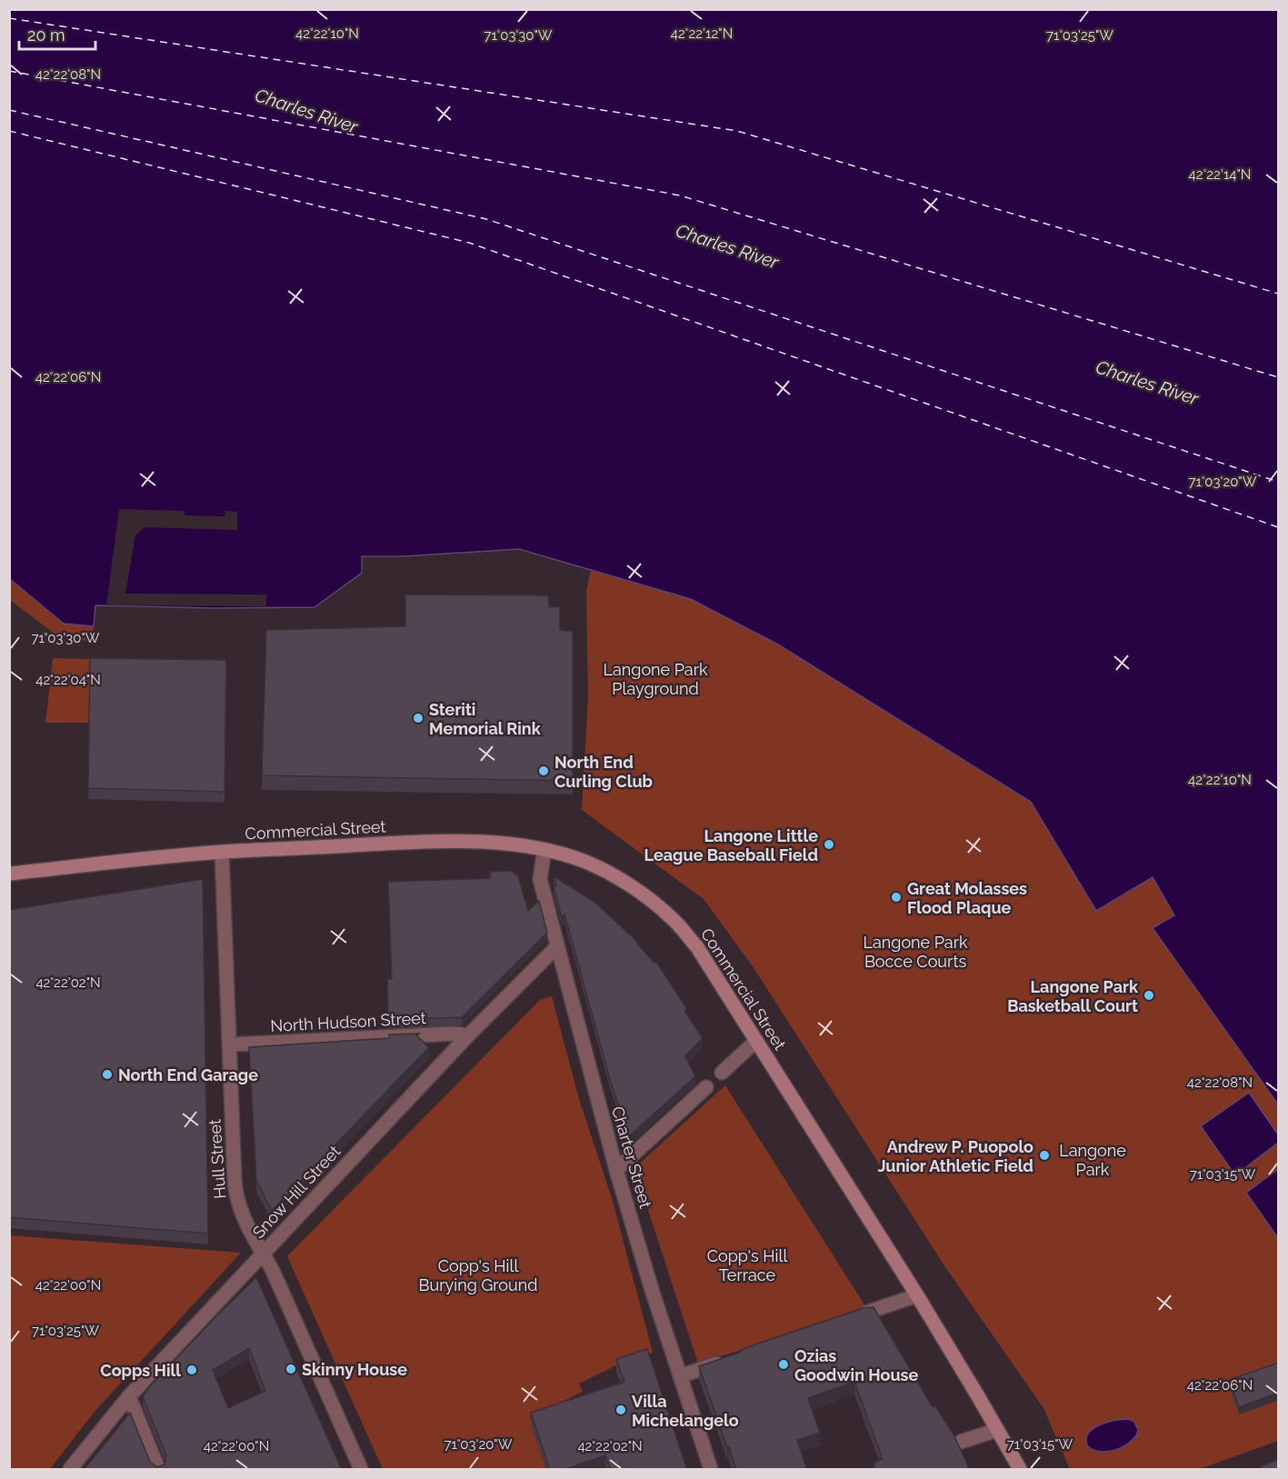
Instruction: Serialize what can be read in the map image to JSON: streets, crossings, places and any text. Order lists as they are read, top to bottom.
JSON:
{
  "streets": {
    "main road": ["Commercial Street"],
    "street": [
      "North Hudson Street",
      "Charter Street",
      "Hull Street",
      "Snow Hill Street"
    ]
  },
  "crossings": [
    ["Commercial Street", "Charter Street"],
    ["Commercial Street", "Hull Street"],
    ["North Hudson Street", "Hull Street"],
    ["North Hudson Street", "Snow Hill Street"],
    ["Charter Street", "Snow Hill Street"],
    ["Hull Street", "Snow Hill Street"]
  ],
  "water": ["Charles River"],
  "parks": [
    "Langone Park Playground",
    "Langone Park Bocce Courts",
    "Langone Park",
    "Copp's Hill Terrace",
    "Copp's Hill Burying Ground"
  ],
  "places": [
    "Steriti Memorial Rink",
    "North End Curling Club",
    "Langone Little League Baseball Field",
    "Great Molasses Flood Plaque",
    "Langone Park Basketball Court",
    "North End Garage",
    "Andrew P. Puopolo Junior Athletic Field",
    "Ozias Goodwin House",
    "Skinny House",
    "Copps Hill",
    "Villa Michelangelo"
  ],
  "scale_bar": "20 m",
  "coordinates": [
    "42°22'12\"N",
    "42°22'10\"N",
    "71°03'25\"W",
    "71°03'30\"W",
    "42°22'08\"N",
    "42°22'14\"N",
    "42°22'06\"N",
    "71°03'20\"W",
    "42°22'04\"N",
    "42°22'02\"N",
    "71°03'15\"W",
    "42°22'00\"N"
  ]
}
